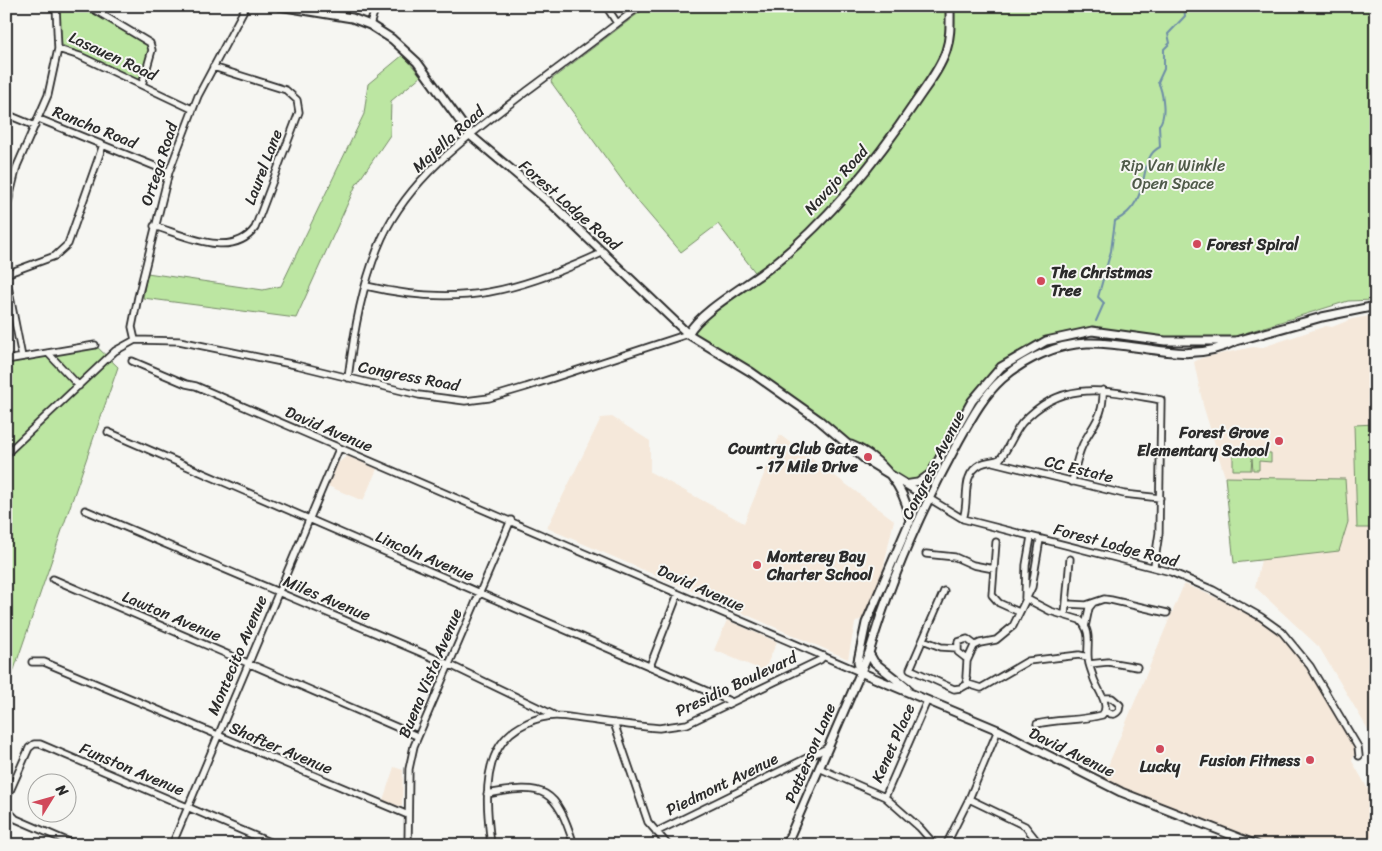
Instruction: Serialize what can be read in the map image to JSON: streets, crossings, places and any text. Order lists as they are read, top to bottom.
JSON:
{
  "streets": {
    "street": [
      "Lasauen Road",
      "Rancho Road",
      "Majella Road",
      "Ortega Road",
      "Laurel Lane",
      "Navajo Road",
      "Forest Lodge Road",
      "Congress Road",
      "David Avenue",
      "Congress Avenue",
      "CC Estate",
      "Lincoln Avenue",
      "Miles Avenue",
      "Lawton Avenue",
      "Montecito Avenue",
      "Buena Vista Avenue",
      "Presidio Boulevard",
      "Kenet Place",
      "Shafter Avenue",
      "Patterson Lane",
      "Funston Avenue",
      "Piedmont Avenue"
    ]
  },
  "crossings": [
    ["Lasauen Road", "Ortega Road"],
    ["Rancho Road", "Ortega Road"],
    ["Majella Road", "Forest Lodge Road"],
    ["Majella Road", "Congress Road"],
    ["Ortega Road", "Laurel Lane"],
    ["Ortega Road", "Congress Road"],
    ["Navajo Road", "Forest Lodge Road"],
    ["Navajo Road", "Congress Road"],
    ["Forest Lodge Road", "Congress Road"],
    ["Forest Lodge Road", "Congress Avenue"],
    ["David Avenue", "Congress Avenue"],
    ["David Avenue", "Montecito Avenue"],
    ["David Avenue", "Buena Vista Avenue"],
    ["David Avenue", "Presidio Boulevard"],
    ["David Avenue", "Kenet Place"],
    ["David Avenue", "Patterson Lane"],
    ["Congress Avenue", "Patterson Lane"],
    ["Lincoln Avenue", "Montecito Avenue"],
    ["Lincoln Avenue", "Buena Vista Avenue"],
    ["Lincoln Avenue", "Presidio Boulevard"],
    ["Miles Avenue", "Montecito Avenue"],
    ["Miles Avenue", "Buena Vista Avenue"],
    ["Miles Avenue", "Presidio Boulevard"],
    ["Lawton Avenue", "Montecito Avenue"],
    ["Lawton Avenue", "Buena Vista Avenue"],
    ["Montecito Avenue", "Shafter Avenue"],
    ["Montecito Avenue", "Funston Avenue"],
    ["Buena Vista Avenue", "Shafter Avenue"],
    ["Patterson Lane", "Piedmont Avenue"]
  ],
  "parks": ["Rip Van Winkle Open Space"],
  "places": [
    "Forest Spiral",
    "The Christmas Tree",
    "Forest Grove Elementary School",
    "Country Club Gate - 17 Mile Drive",
    "Monterey Bay Charter School",
    "Lucky",
    "Fusion Fitness"
  ],
  "north": "top right"
}
